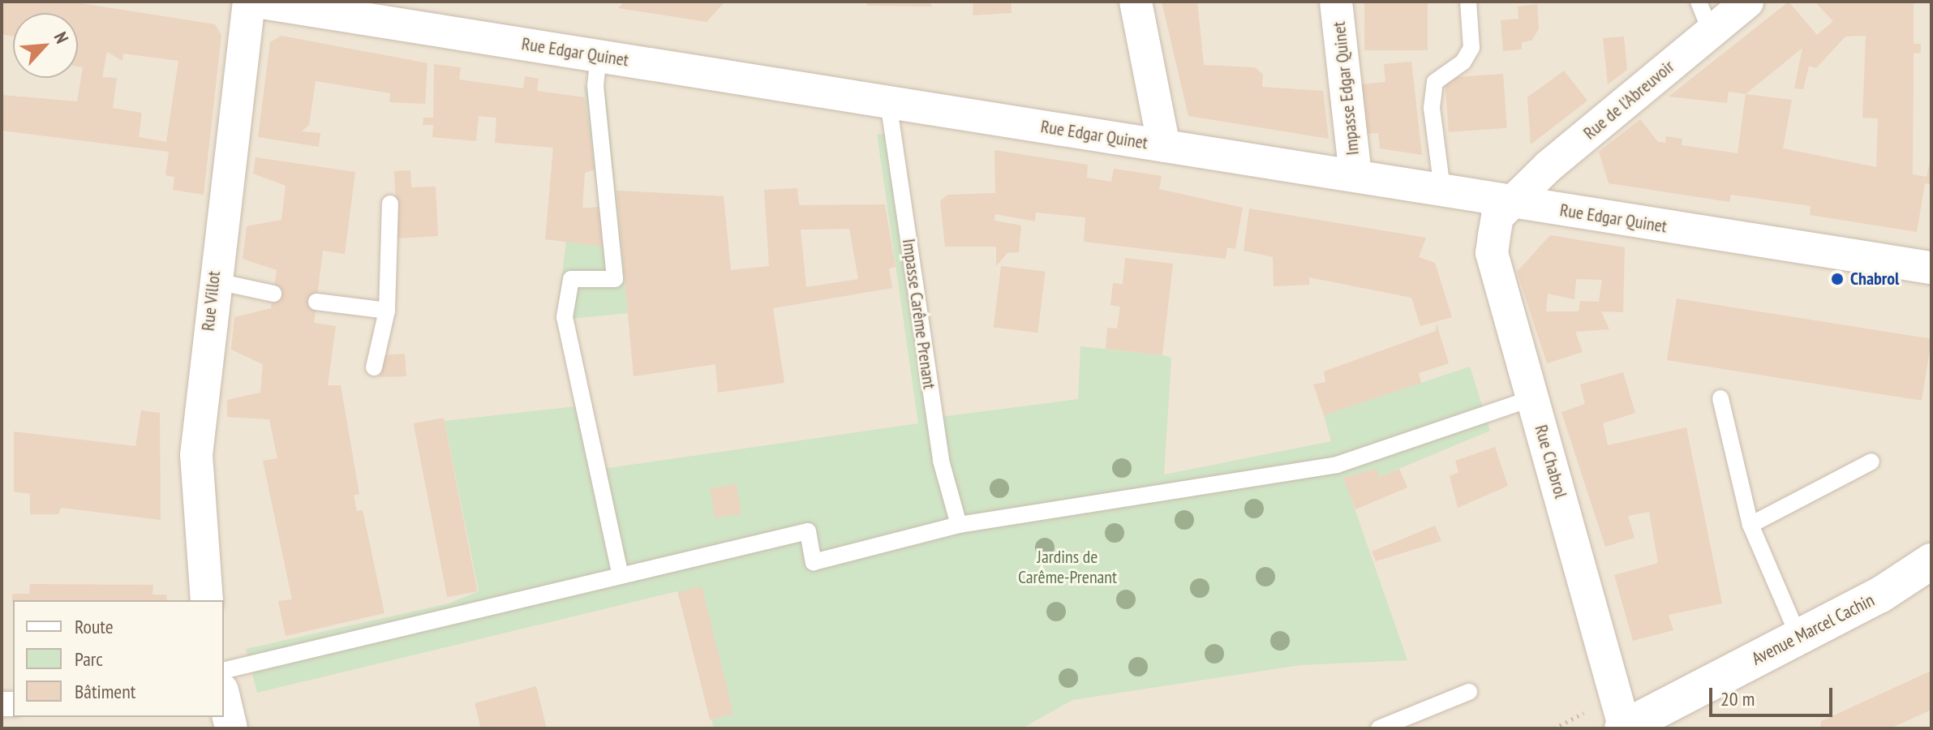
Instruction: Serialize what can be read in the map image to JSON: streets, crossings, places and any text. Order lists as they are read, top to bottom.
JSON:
{
  "streets": {
    "street": [
      "Rue Edgar Quinet",
      "Impasse Edgar Quinet",
      "Rue de l'Abreuvoir",
      "Rue Villot",
      "Rue Chabrol",
      "Avenue Marcel Cachin"
    ],
    "lane": ["Impasse Carême Prenant"]
  },
  "crossings": [
    ["Rue Edgar Quinet", "Impasse Edgar Quinet"],
    ["Rue Edgar Quinet", "Rue de l'Abreuvoir"],
    ["Rue Edgar Quinet", "Impasse Carême Prenant"],
    ["Rue Edgar Quinet", "Rue Chabrol"],
    ["Rue de l'Abreuvoir", "Rue Chabrol"],
    ["Rue Chabrol", "Avenue Marcel Cachin"]
  ],
  "parks": ["Jardins de Carême-Prenant"],
  "places": ["Chabrol"],
  "legend": ["Route", "Parc", "Bâtiment"],
  "scale_bar": "20 m",
  "north": "top right"
}
